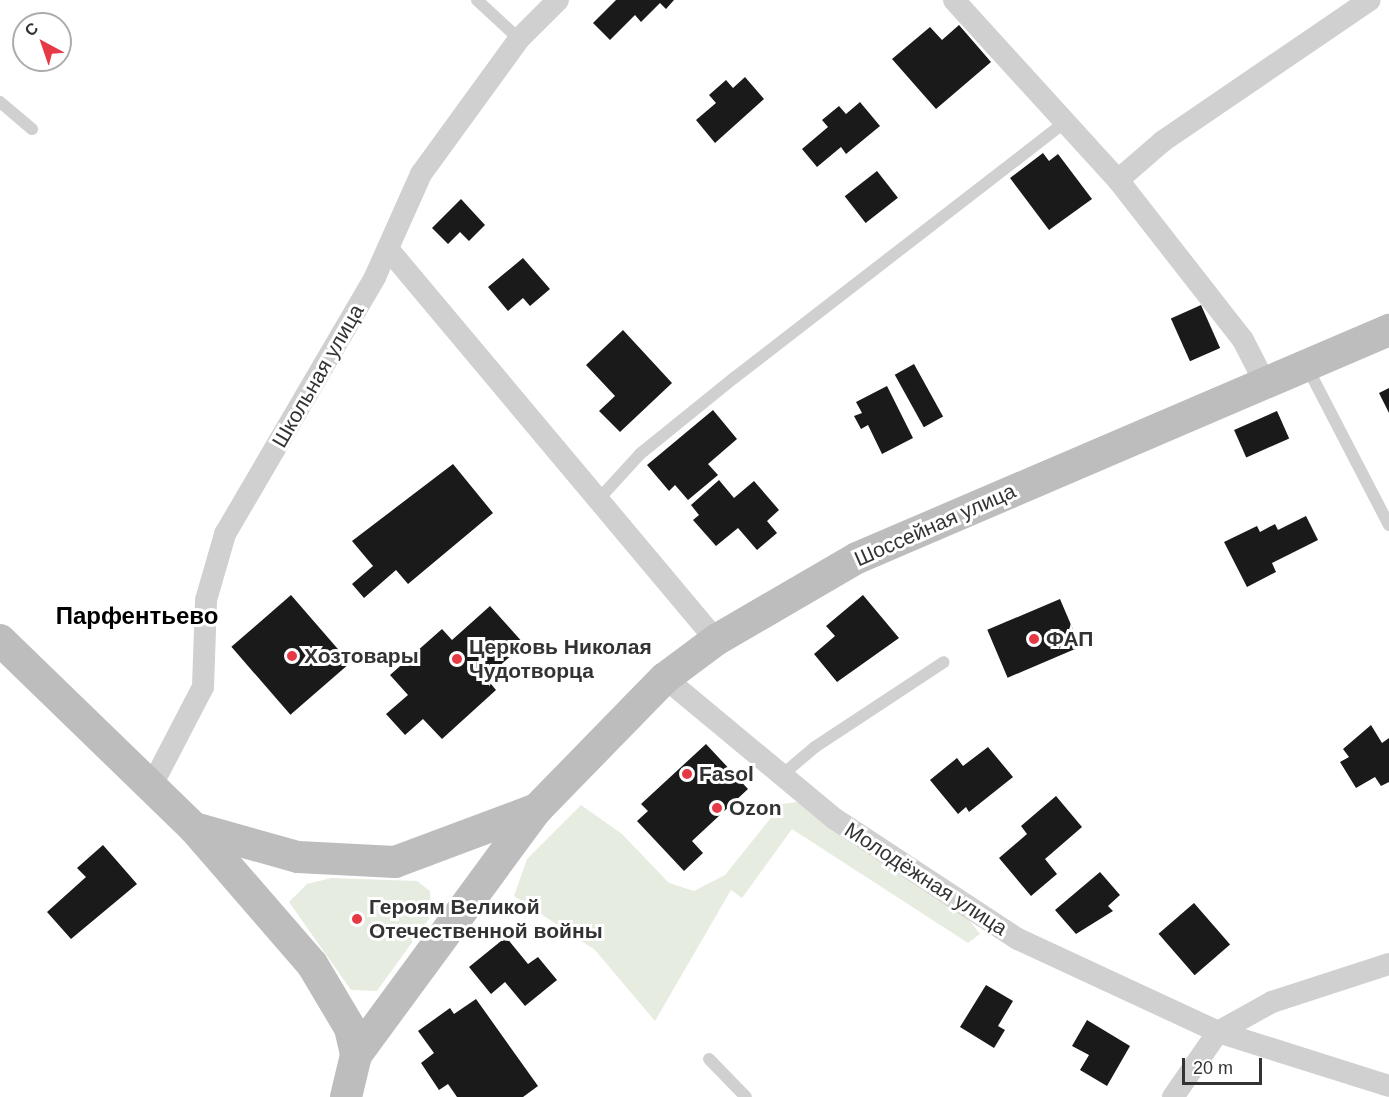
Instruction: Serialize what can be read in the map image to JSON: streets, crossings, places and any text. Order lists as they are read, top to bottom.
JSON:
{
  "streets": {
    "street": ["Школьная улица", "Шоссейная улица", "Молодёжная улица"]
  },
  "crossings": [
    ["Шоссейная улица", "Молодёжная улица"]
  ],
  "districts": ["Парфентьево"],
  "places": [
    "ФАП",
    "Хозтовары",
    "Церковь Николая Чудотворца",
    "Fasol",
    "Ozon",
    "Героям Великой Отечественной войны"
  ],
  "scale_bar": "20 m",
  "north": "top left"
}
